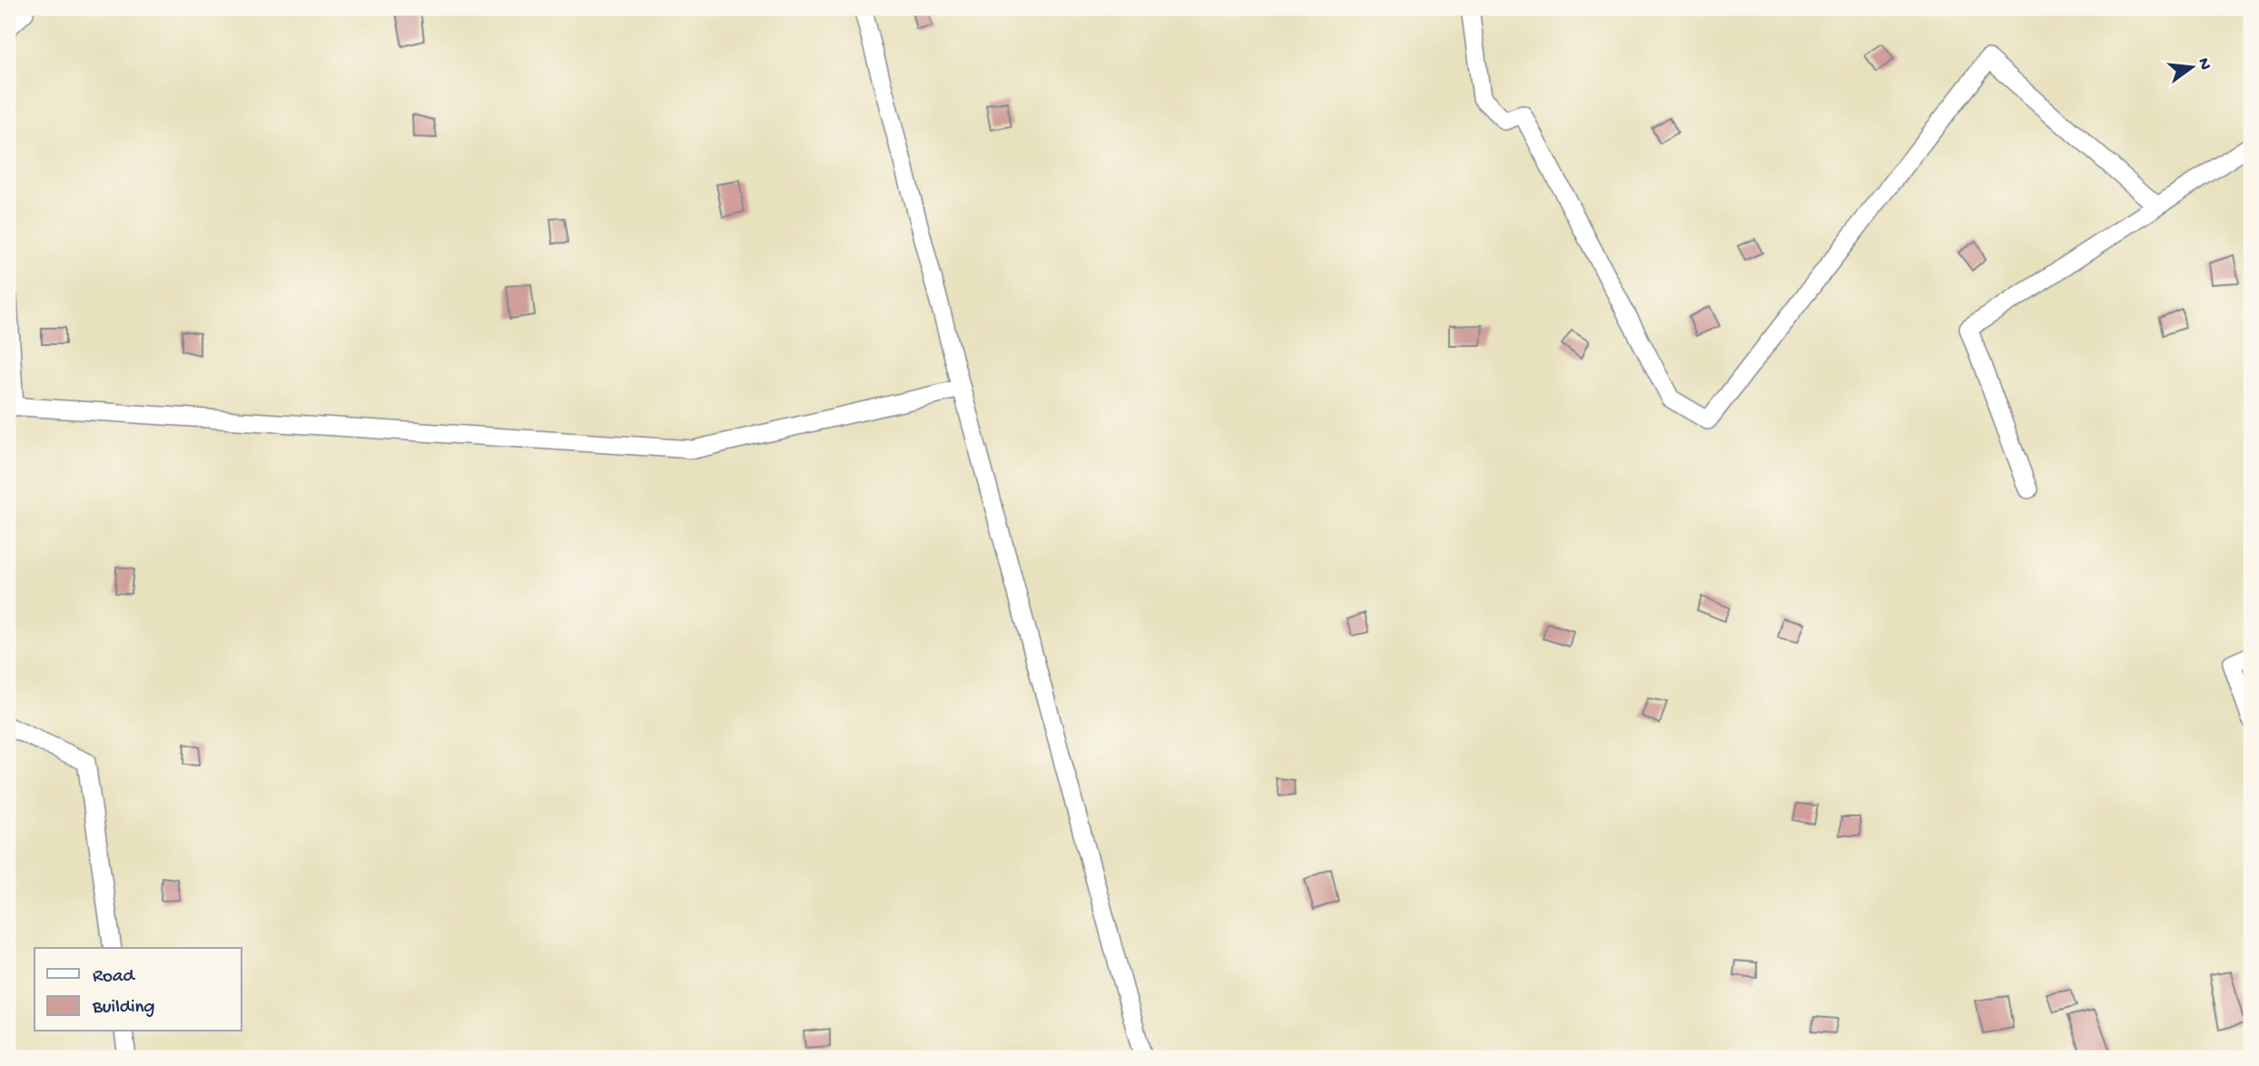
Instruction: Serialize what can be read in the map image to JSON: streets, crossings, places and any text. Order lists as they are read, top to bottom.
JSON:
{
  "legend": ["Road", "Building"],
  "north": "right"
}
